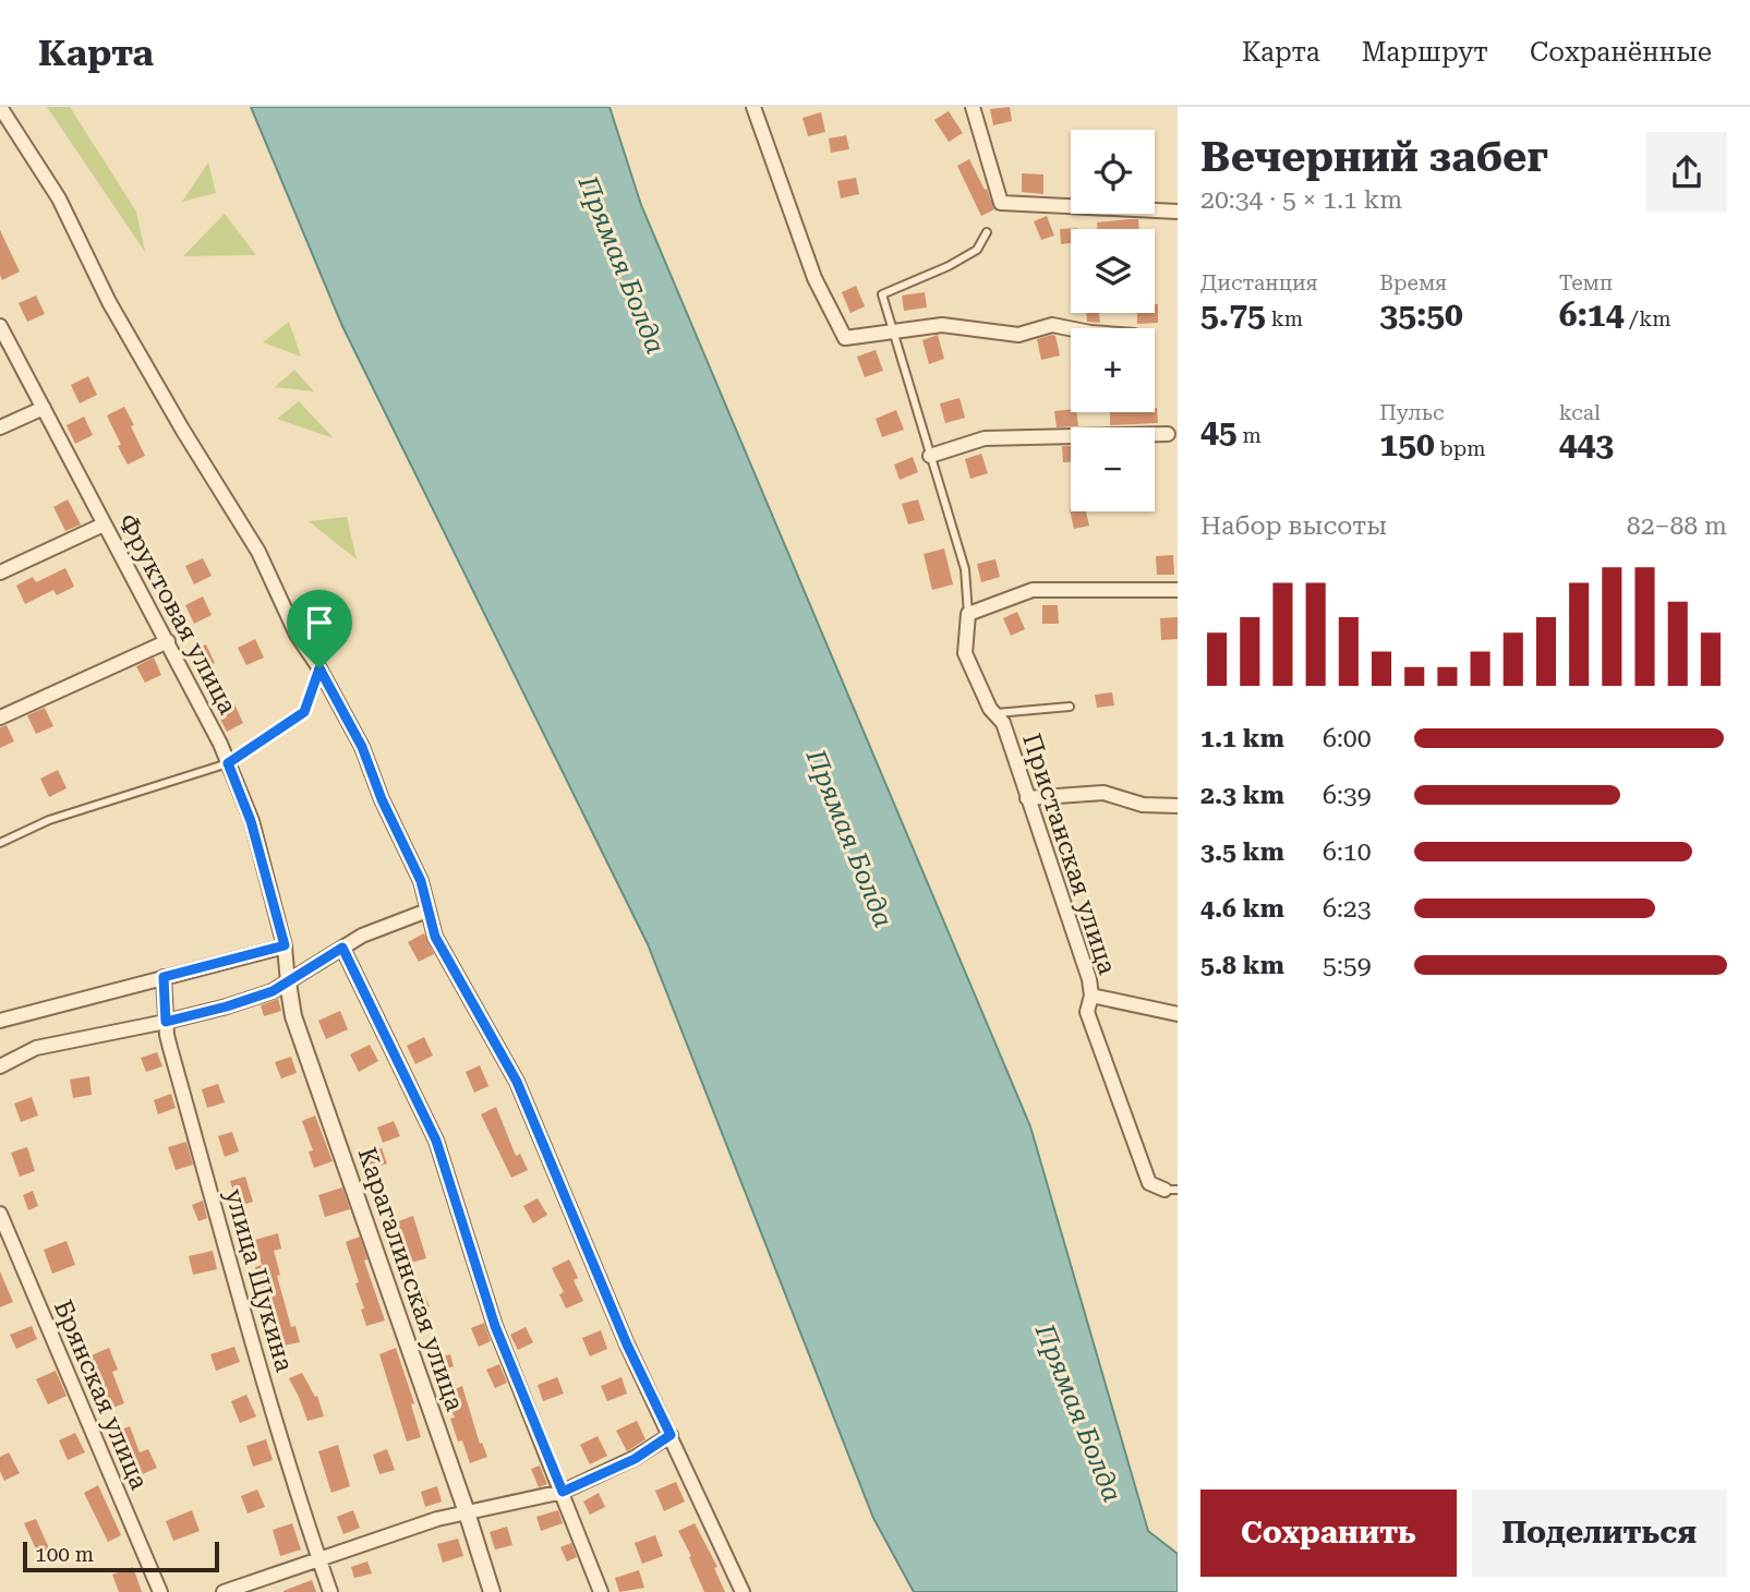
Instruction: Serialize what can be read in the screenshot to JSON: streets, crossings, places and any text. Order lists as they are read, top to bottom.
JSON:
{
  "streets": {
    "street": [
      "Фруктовая улица",
      "Пристанская улица",
      "Карагалинская улица",
      "улица Щукина",
      "Брянская улица"
    ]
  },
  "crossings": [
    ["Фруктовая улица", "Карагалинская улица"]
  ],
  "water": ["Прямая Болда"],
  "scale_bar": "100 m",
  "page": {
    "header": "Карта",
    "nav": ["Карта", "Маршрут", "Сохранённые"],
    "heading": ["Вечерний забег", "20:34 · 5 × 1.1 km"],
    "map_buttons": ["+", "−"],
    "stats": [
      ["Дистанция", "5.75 km"],
      ["Время", "35:50"],
      ["Темп", "6:14 /km"],
      ["45 m"],
      ["Пульс", "150 bpm"],
      ["kcal", "443"]
    ],
    "chart": ["Набор высоты", "82–88 m"],
    "list": [
      {
        "name": "1.1 km",
        "note": "6:00"
      },
      {
        "name": "2.3 km",
        "note": "6:39"
      },
      {
        "name": "3.5 km",
        "note": "6:10"
      },
      {
        "name": "4.6 km",
        "note": "6:23"
      },
      {
        "name": "5.8 km",
        "note": "5:59"
      }
    ],
    "buttons": ["Сохранить", "Поделиться"],
    "scale": "100 m"
  }
}
